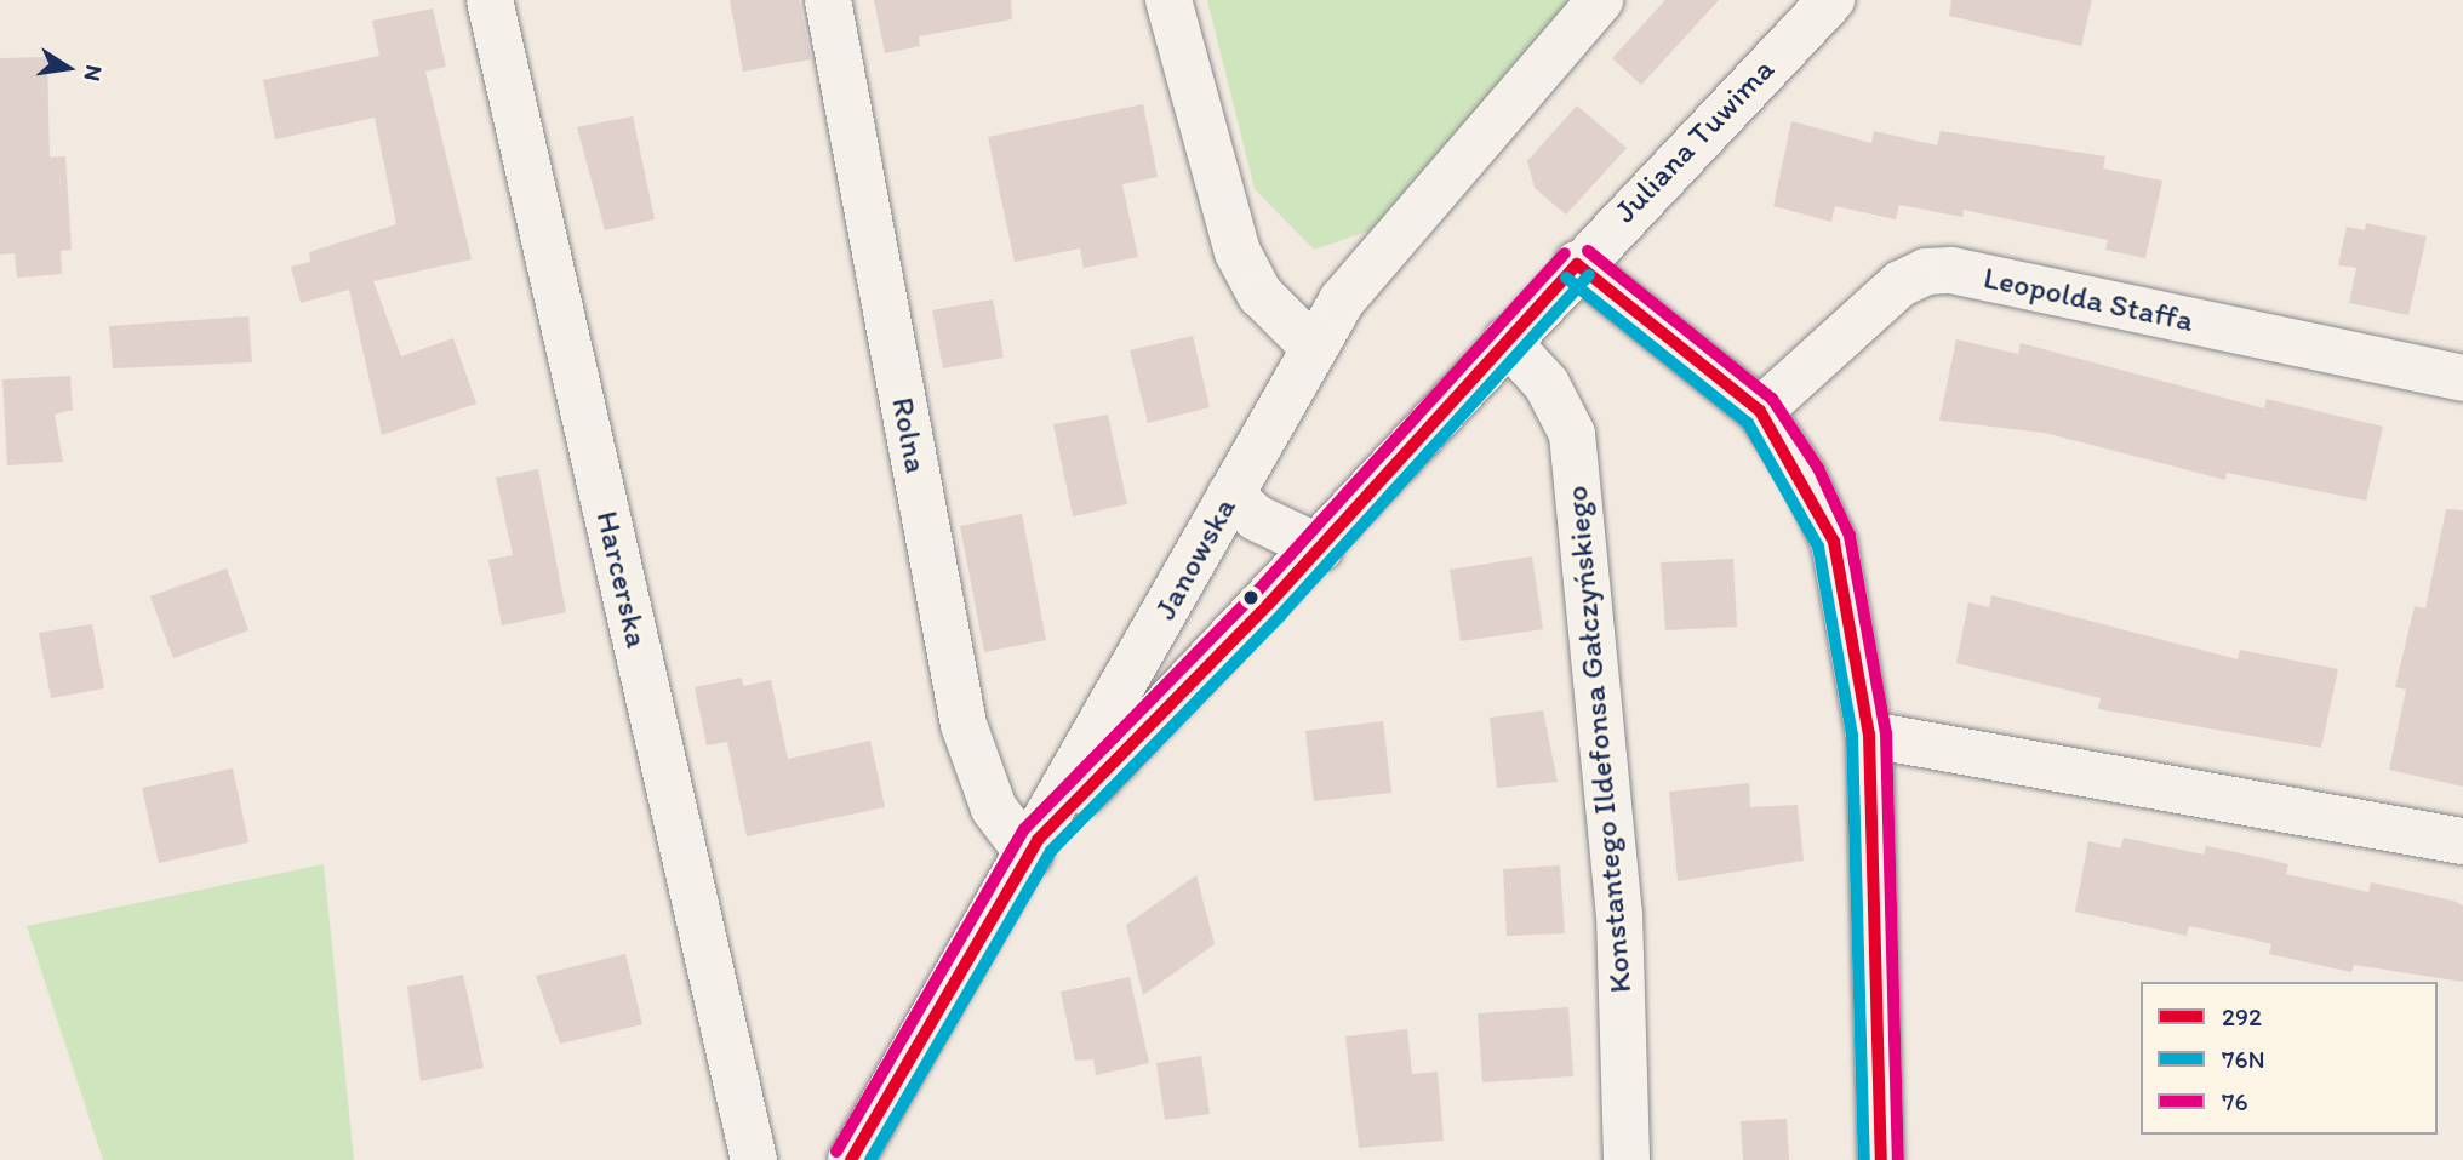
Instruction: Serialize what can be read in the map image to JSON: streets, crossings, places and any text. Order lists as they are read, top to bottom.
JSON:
{
  "streets": {
    "street": [
      "Juliana Tuwima",
      "Leopolda Staffa",
      "Rolna",
      "Janowska",
      "Harcerska",
      "Konstantego Ildefonsa Gałczyńskiego"
    ]
  },
  "crossings": [
    ["Juliana Tuwima", "Rolna"],
    ["Juliana Tuwima", "Janowska"],
    ["Juliana Tuwima", "Konstantego Ildefonsa Gałczyńskiego"],
    ["Rolna", "Janowska"]
  ],
  "lines": ["transit line 76", "transit line 292", "transit line 76N"],
  "legend": ["292", "76N", "76"],
  "north": "right"
}
